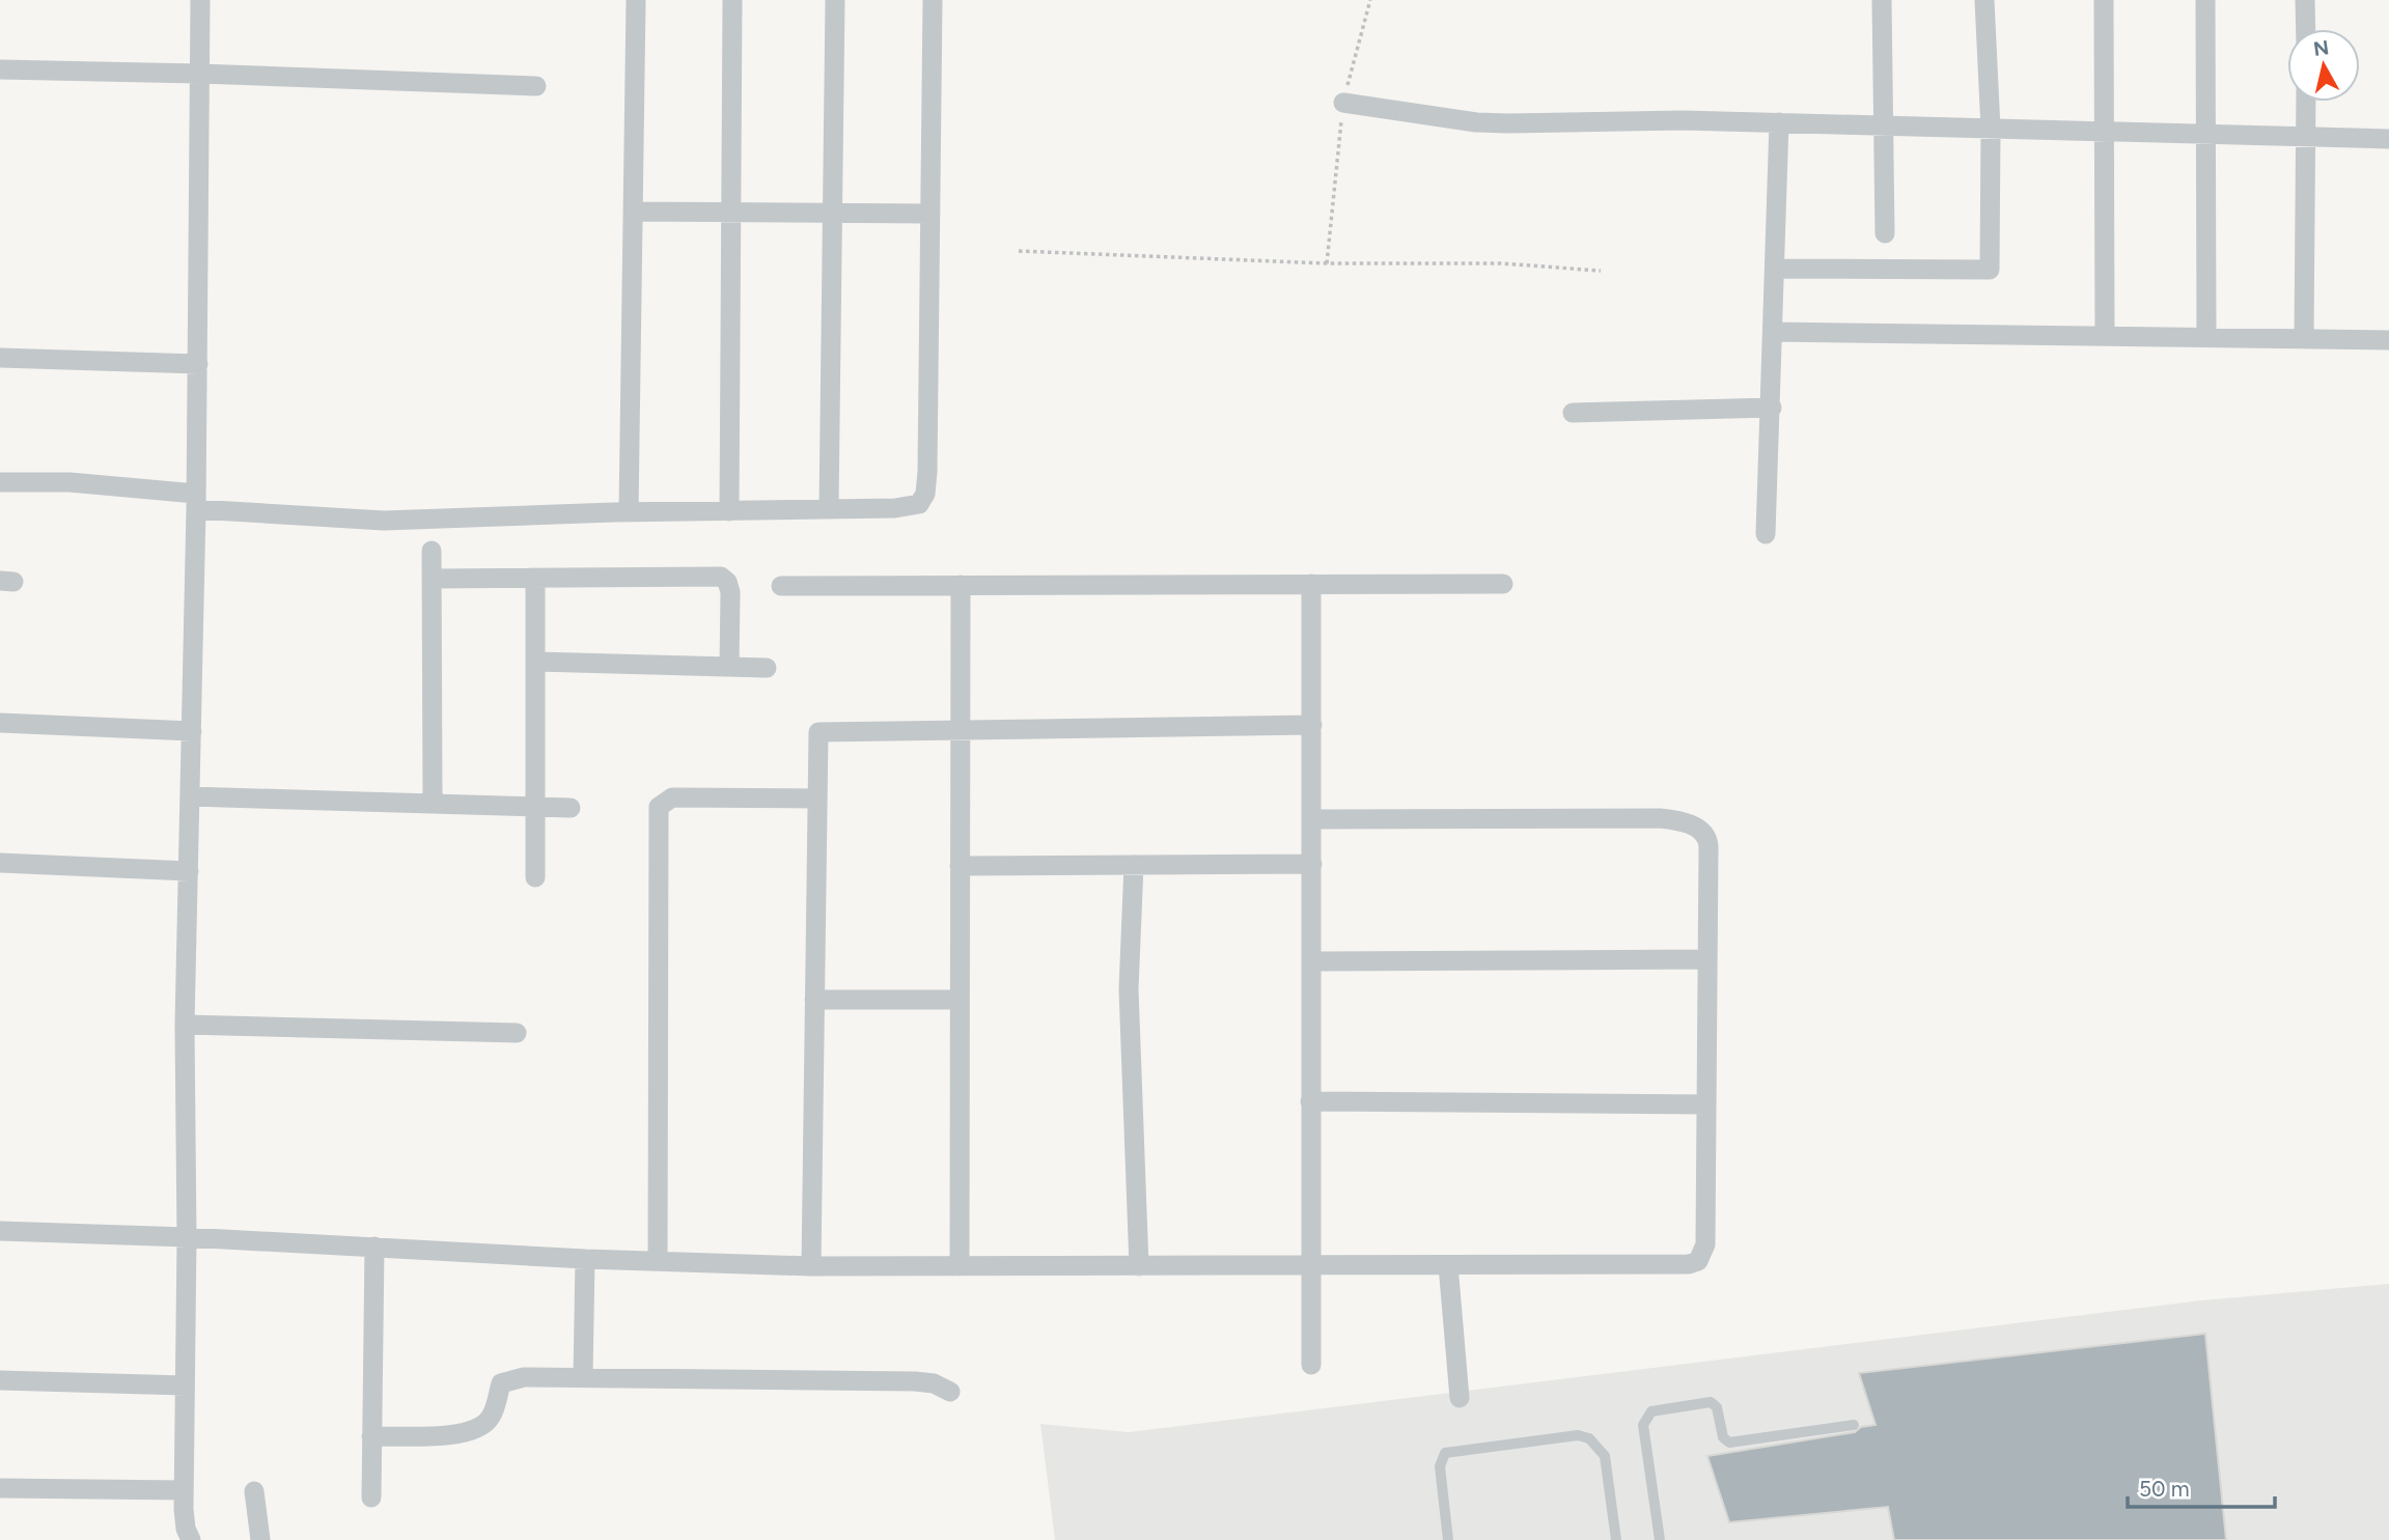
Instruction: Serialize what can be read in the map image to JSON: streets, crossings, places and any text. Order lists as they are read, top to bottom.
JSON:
{
  "scale_bar": "50 m",
  "north": "top"
}
